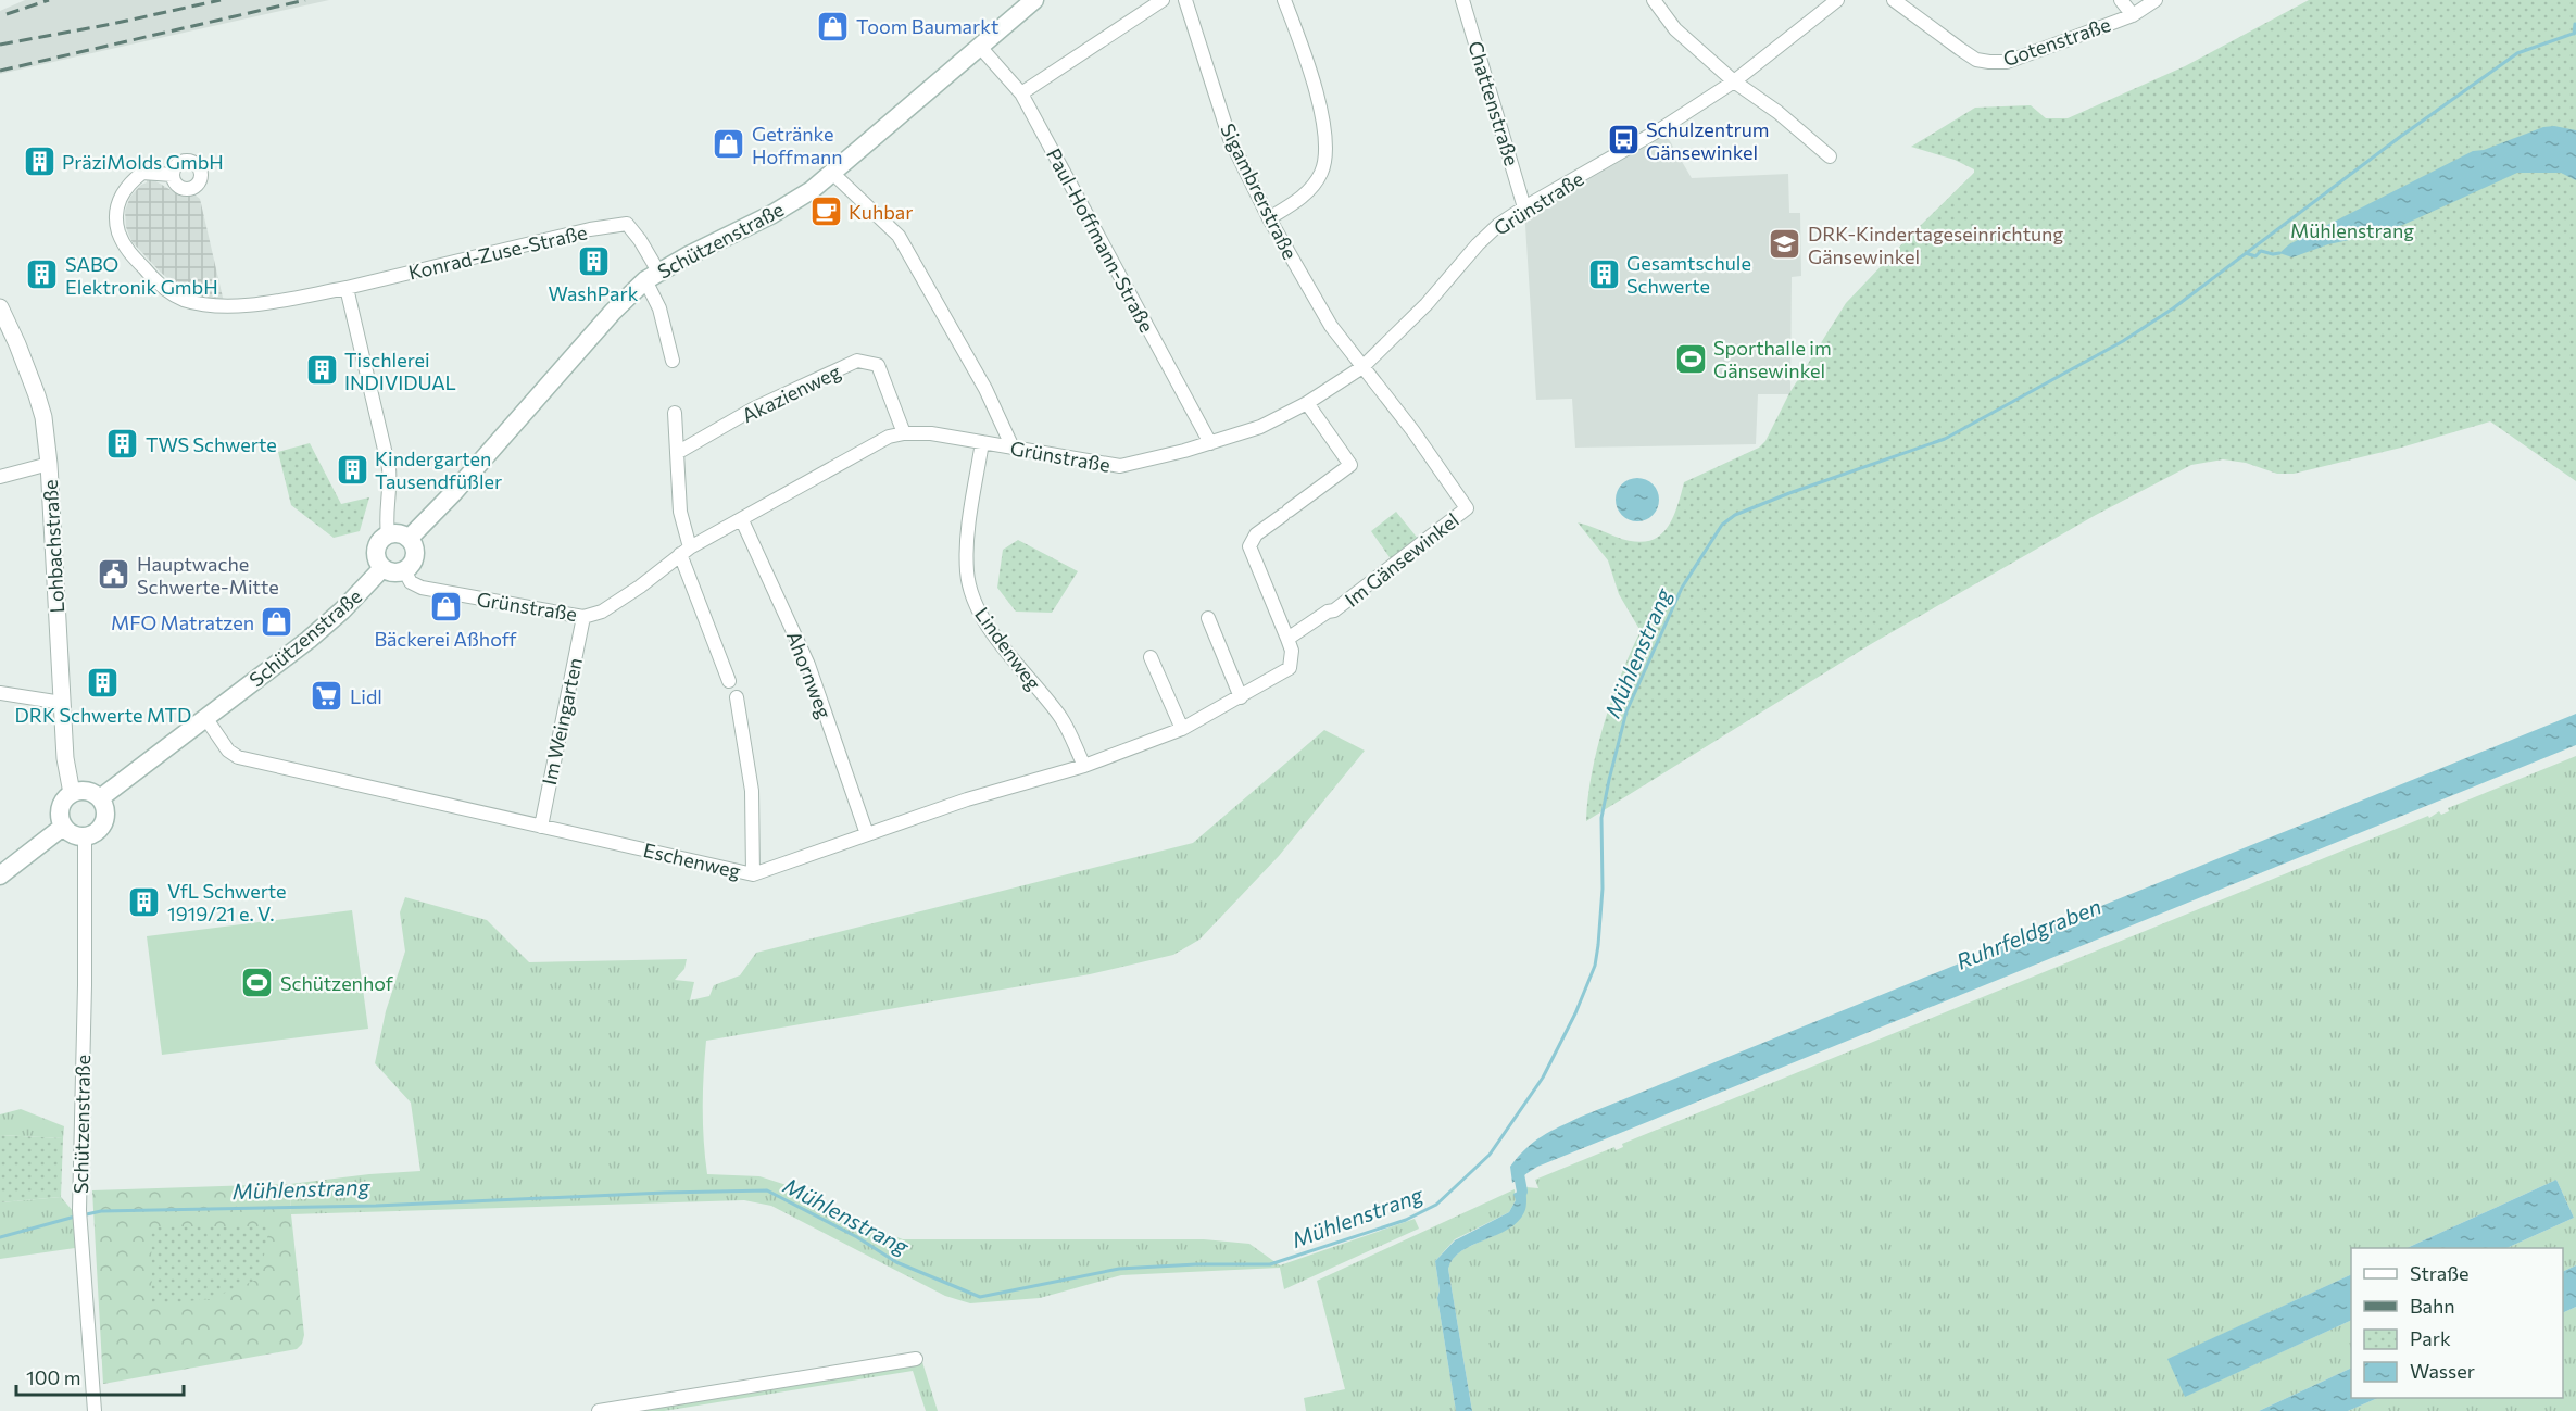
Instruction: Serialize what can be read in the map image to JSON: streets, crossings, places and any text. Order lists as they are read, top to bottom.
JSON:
{
  "streets": {
    "main road": ["Schützenstraße"],
    "street": [
      "Gotenstraße",
      "Chattenstraße",
      "Sigambrerstraße",
      "Grünstraße",
      "Paul-Hoffmann-Straße",
      "Konrad-Zuse-Straße",
      "Akazienweg",
      "Lohbachstraße",
      "Im Gänsewinkel",
      "Lindenweg",
      "Ahornweg",
      "Im Weingarten",
      "Eschenweg"
    ]
  },
  "crossings": [
    ["Chattenstraße", "Grünstraße"],
    ["Sigambrerstraße", "Grünstraße"],
    ["Sigambrerstraße", "Im Gänsewinkel"],
    ["Grünstraße", "Schützenstraße"],
    ["Grünstraße", "Paul-Hoffmann-Straße"],
    ["Grünstraße", "Akazienweg"],
    ["Grünstraße", "Im Gänsewinkel"],
    ["Grünstraße", "Lindenweg"],
    ["Grünstraße", "Ahornweg"],
    ["Grünstraße", "Im Weingarten"],
    ["Grünstraße", "Eschenweg"],
    ["Schützenstraße", "Paul-Hoffmann-Straße"],
    ["Schützenstraße", "Konrad-Zuse-Straße"],
    ["Schützenstraße", "Lohbachstraße"],
    ["Schützenstraße", "Eschenweg"],
    ["Im Gänsewinkel", "Eschenweg"],
    ["Lindenweg", "Eschenweg"],
    ["Ahornweg", "Eschenweg"],
    ["Im Weingarten", "Eschenweg"]
  ],
  "water": ["Mühlenstrang", "Ruhrfeldgraben"],
  "parks": ["Mühlenstrang"],
  "places": {
    "shop": [
      "Toom Baumarkt",
      "Getränke Hoffmann",
      "Bäckerei Aßhoff",
      "MFO Matratzen"
    ],
    "bus stop": ["Schulzentrum Gänsewinkel"],
    "building": [
      "PräziMolds GmbH",
      "WashPark",
      "Gesamtschule Schwerte",
      "SABO Elektronik GmbH",
      "Tischlerei INDIVIDUAL",
      "TWS Schwerte",
      "Kindergarten Tausendfüßler",
      "DRK Schwerte MTD",
      "VfL Schwerte 1919/21 e. V."
    ],
    "cafe": ["Kuhbar"],
    "school or university": ["DRK-Kindertageseinrichtung Gänsewinkel"],
    "sports": ["Sporthalle im Gänsewinkel", "Schützenhof"],
    "public building": ["Hauptwache Schwerte-Mitte"],
    "supermarket": ["Lidl"]
  },
  "legend": [
    "Straße",
    "Bahn",
    "Park",
    "Wasser"
  ],
  "scale_bar": "100 m"
}
